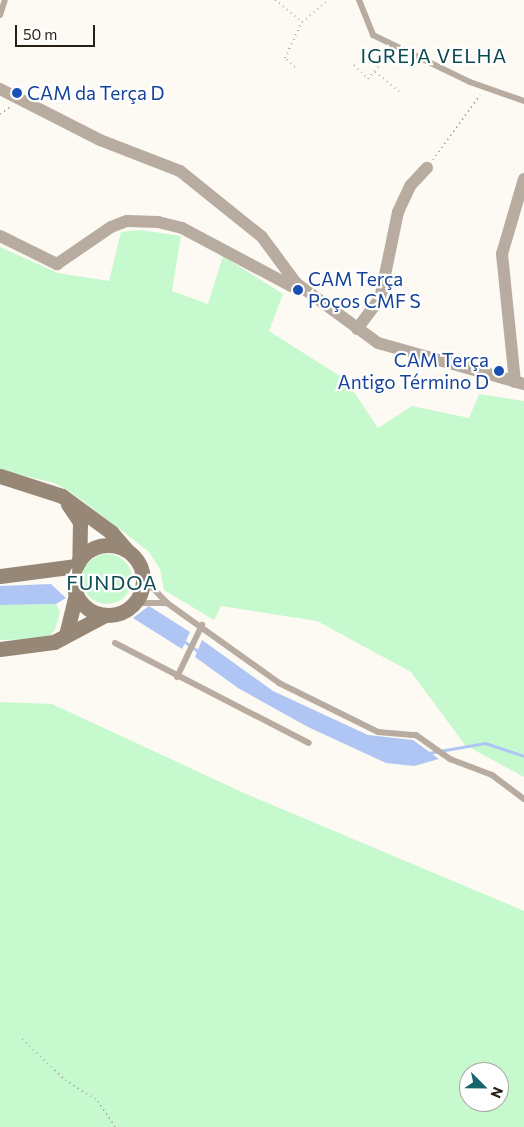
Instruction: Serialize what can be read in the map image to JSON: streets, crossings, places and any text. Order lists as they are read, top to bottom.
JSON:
{
  "districts": ["IGREJA VELHA", "FUNDOA"],
  "places": ["CAM da Terça D", "CAM Terça Poços CMF S", "CAM Terça Antigo Término D"],
  "scale_bar": "50 m",
  "north": "bottom right"
}
